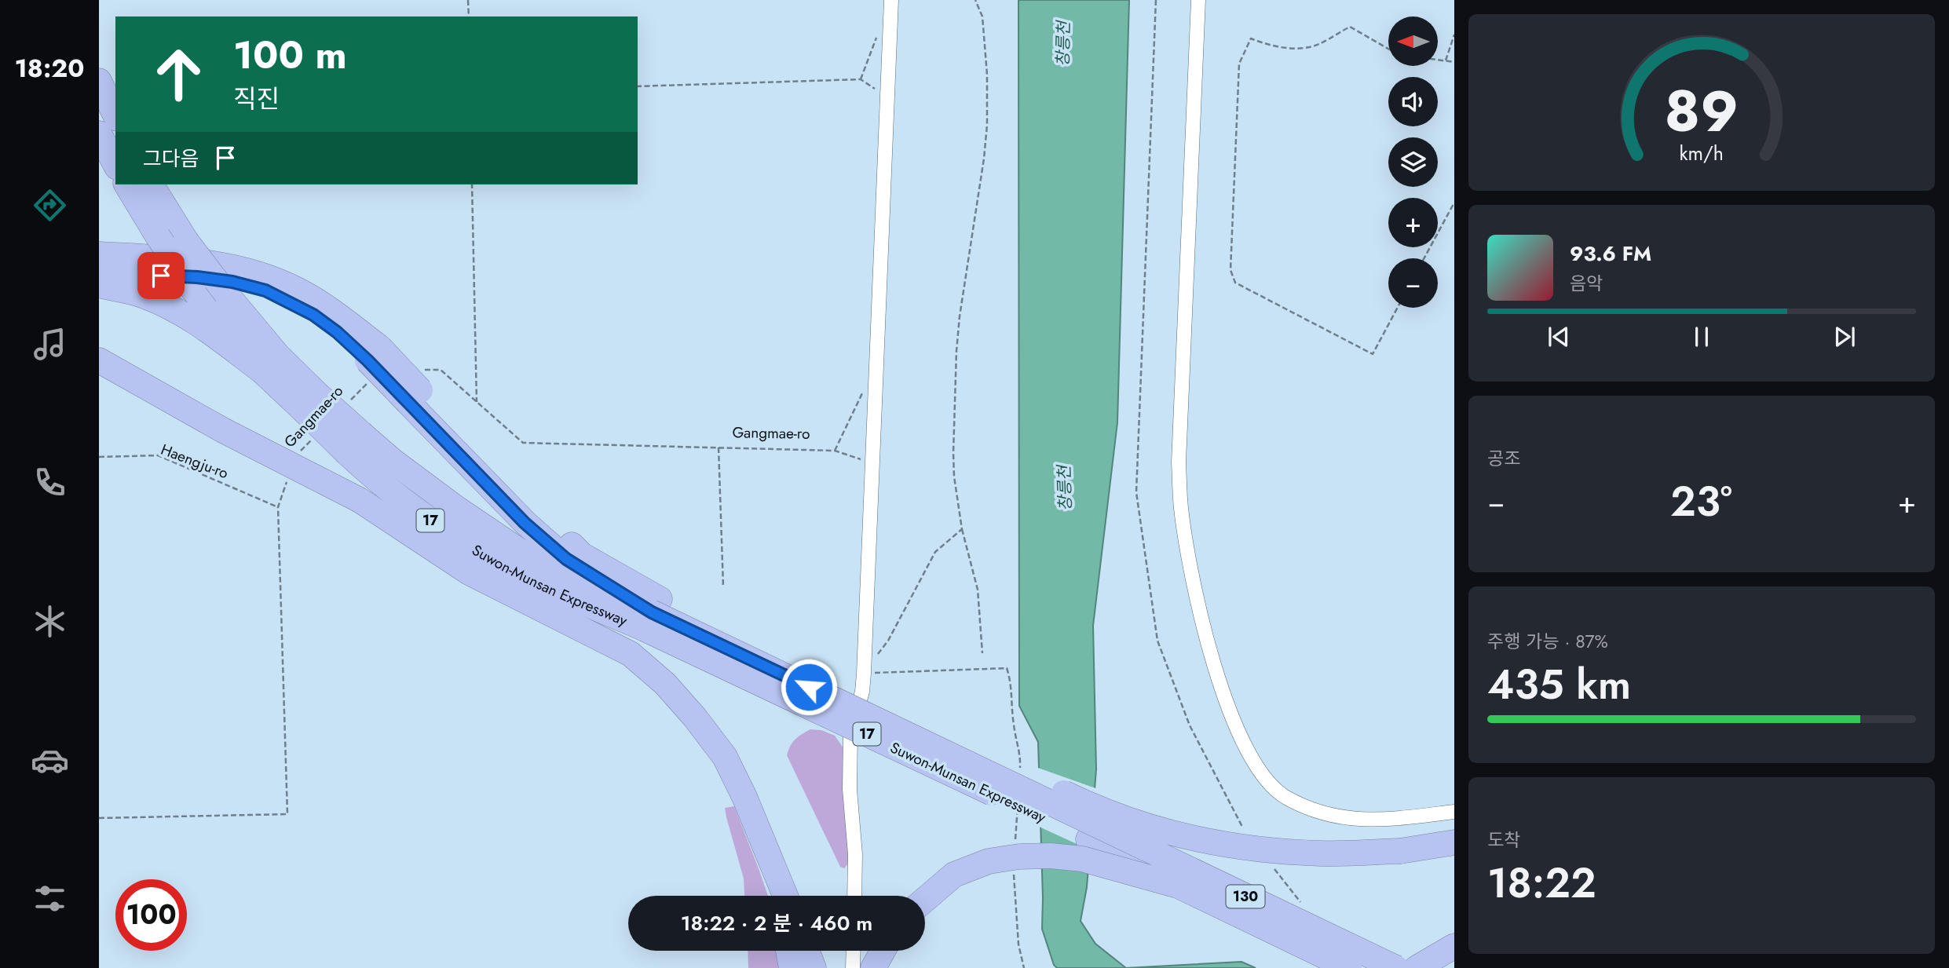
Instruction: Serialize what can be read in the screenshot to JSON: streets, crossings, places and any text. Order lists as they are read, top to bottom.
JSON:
{
  "streets": {
    "highway": ["17", "Suwon-Munsan Expressway", "130"],
    "path": ["Gangmae-ro", "Haengju-ro"]
  },
  "crossings": [
    ["Suwon-Munsan Expressway", "130"]
  ],
  "water": ["창릉천"],
  "north": "left",
  "page": {
    "tabs": "18:20",
    "map_buttons": ["+", "−"],
    "turn": ["100 m", "직진"],
    "then": "그다음",
    "song": ["93.6 FM", "음악"],
    "tile": [
      "공조",
      ["주행 가능 · 87%", "435 km"],
      ["도착", "18:22"]
    ],
    "heat": ["−", "23°", "+"],
    "limit": "100",
    "trip": "18:22 · 2 분 · 460 m",
    "gauge": ["89", "km/h"]
  }
}
